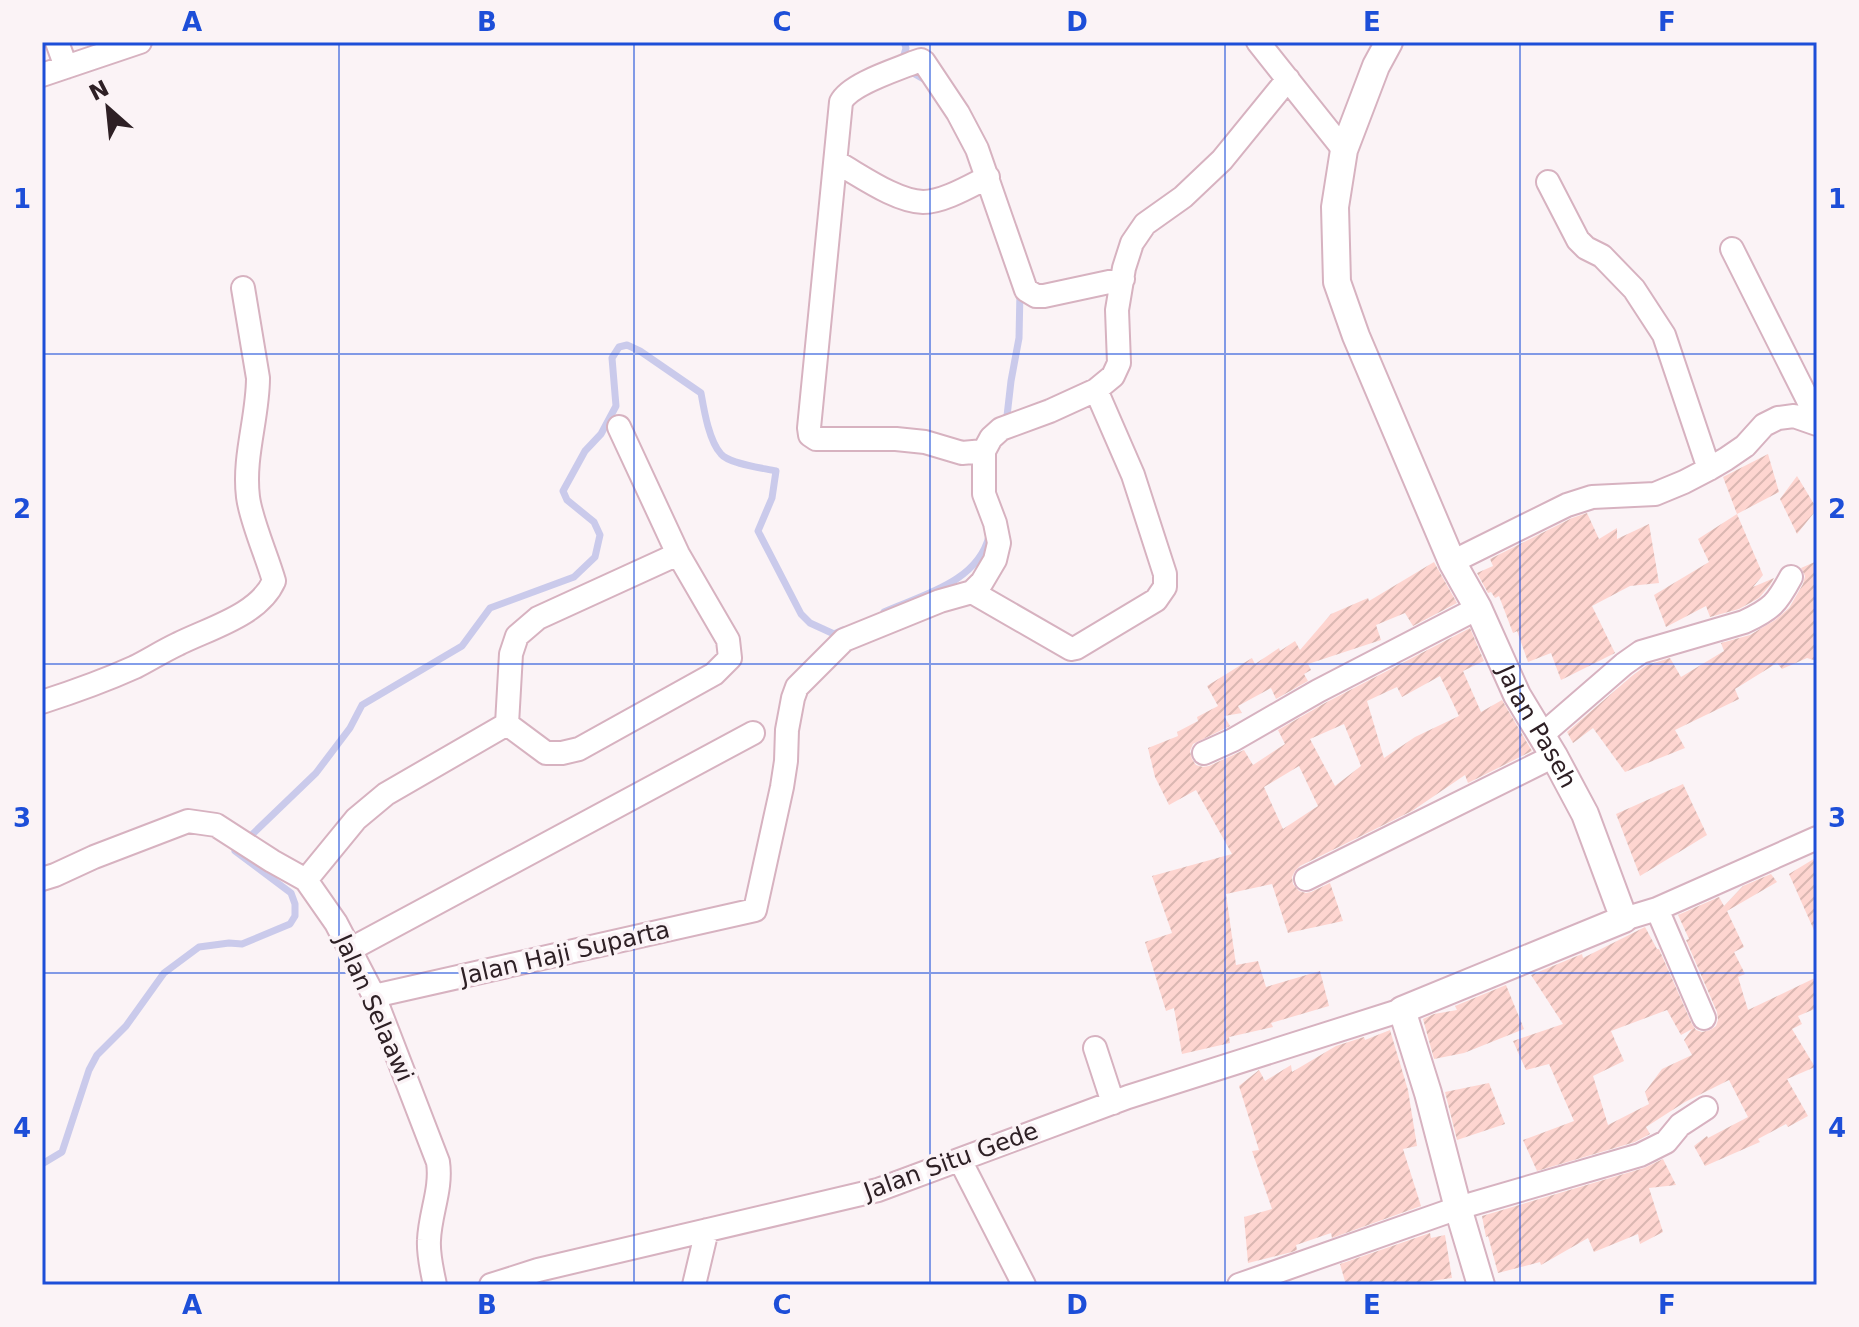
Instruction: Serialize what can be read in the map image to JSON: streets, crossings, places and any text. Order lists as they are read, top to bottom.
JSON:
{
  "streets": {
    "street": [
      "Jalan Paseh",
      "Jalan Haji Suparta",
      "Jalan Selaawi",
      "Jalan Situ Gede"
    ]
  },
  "crossings": [
    ["Jalan Haji Suparta", "Jalan Selaawi"]
  ],
  "north": "top left",
  "grid": {
    "columns": [
      "A",
      "B",
      "C",
      "D",
      "E",
      "F"
    ],
    "rows": [
      "1",
      "2",
      "3",
      "4"
    ]
  }
}
